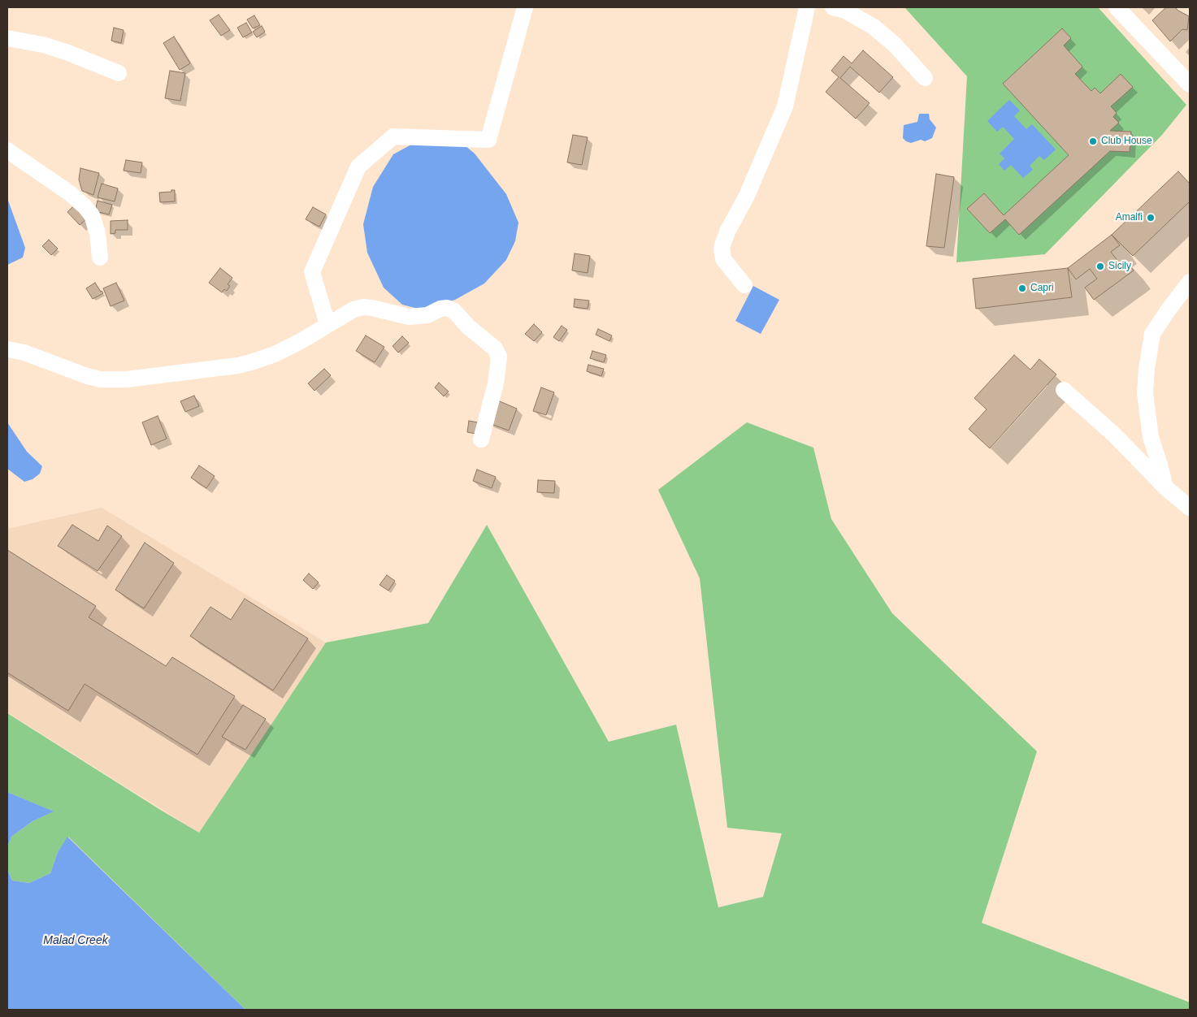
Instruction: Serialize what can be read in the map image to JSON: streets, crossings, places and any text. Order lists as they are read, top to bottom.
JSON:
{
  "water": ["Malad Creek"],
  "places": [
    "Club House",
    "Amalfi",
    "Sicily",
    "Capri"
  ]
}
